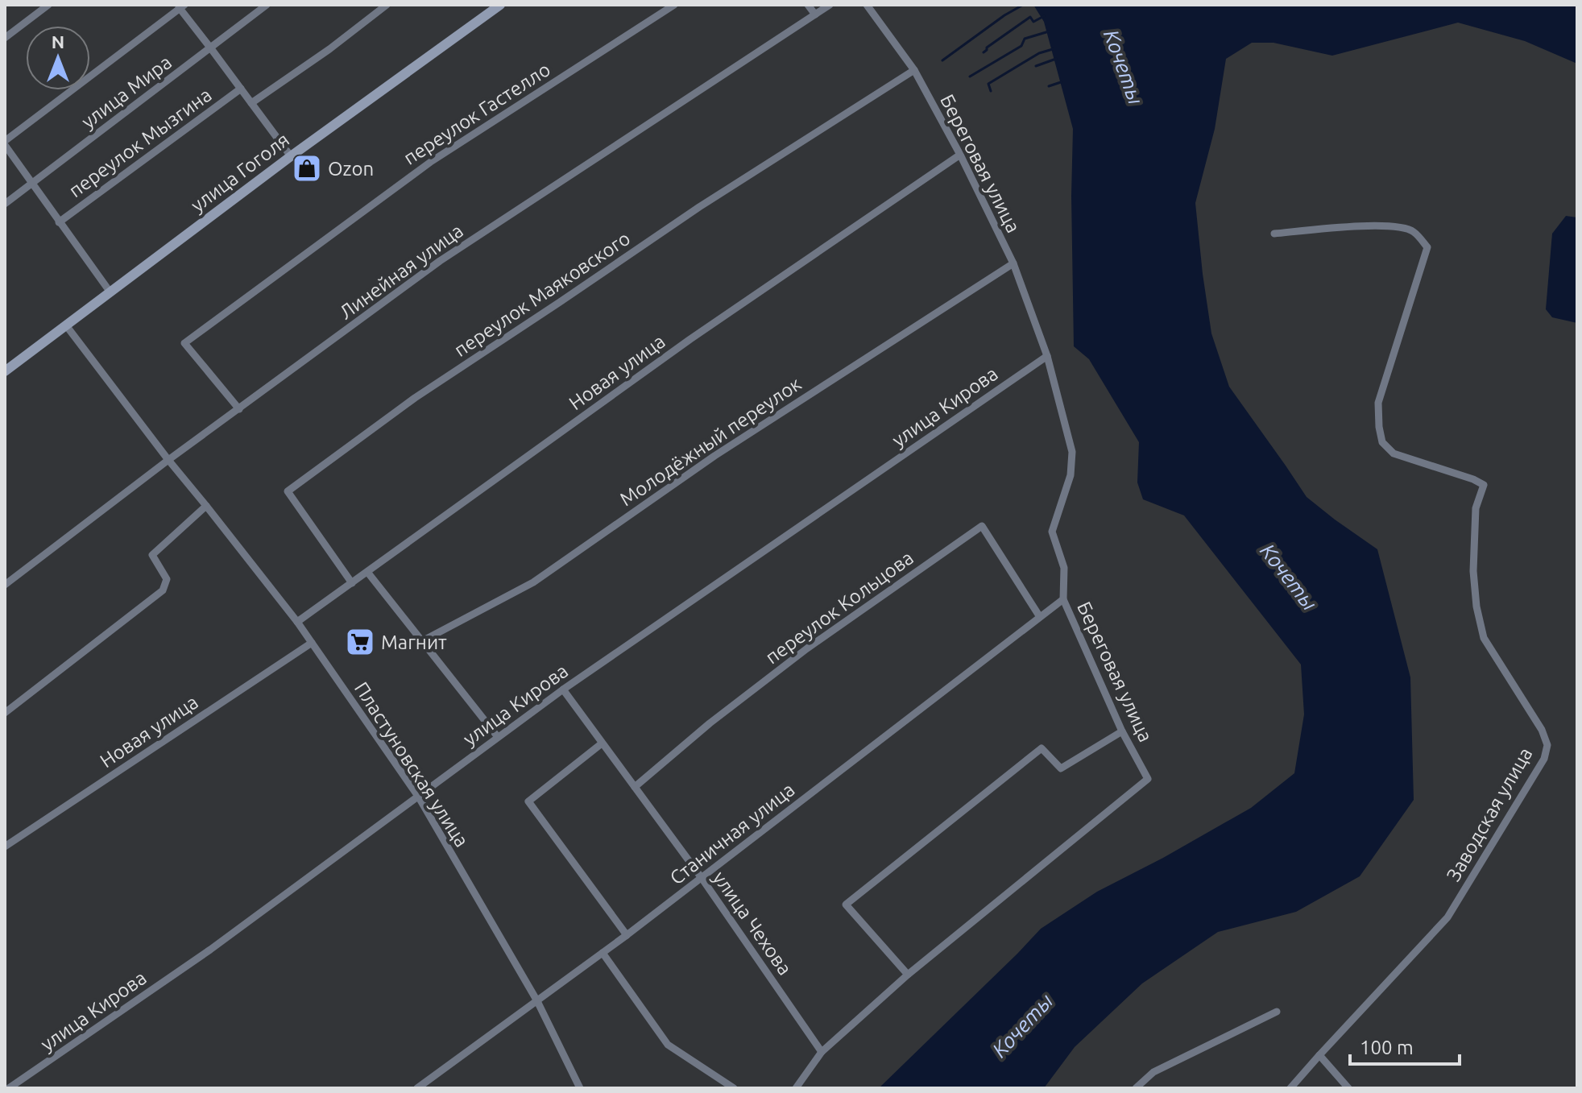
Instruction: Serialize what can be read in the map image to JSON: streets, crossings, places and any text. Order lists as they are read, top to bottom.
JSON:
{
  "streets": {
    "street": [
      "улица Мира",
      "переулок Гастелло",
      "переулок Мызгина",
      "Береговая улица",
      "улица Гоголя",
      "Линейная улица",
      "переулок Маяковского",
      "Новая улица",
      "улица Кирова",
      "Молодёжный переулок",
      "переулок Кольцова",
      "Пластуновская улица",
      "Заводская улица",
      "Станичная улица",
      "улица Чехова"
    ]
  },
  "crossings": [
    ["переулок Гастелло", "Линейная улица"],
    ["Береговая улица", "переулок Маяковского"],
    ["Береговая улица", "Новая улица"],
    ["Береговая улица", "улица Кирова"],
    ["Береговая улица", "Молодёжный переулок"],
    ["Береговая улица", "Станичная улица"],
    ["Береговая улица", "улица Чехова"],
    ["улица Гоголя", "Пластуновская улица"],
    ["Линейная улица", "Пластуновская улица"],
    ["переулок Маяковского", "Новая улица"],
    ["Новая улица", "Пластуновская улица"],
    ["улица Кирова", "Пластуновская улица"],
    ["улица Кирова", "улица Чехова"],
    ["переулок Кольцова", "Станичная улица"],
    ["переулок Кольцова", "улица Чехова"],
    ["Пластуновская улица", "Станичная улица"],
    ["Станичная улица", "улица Чехова"]
  ],
  "water": ["Кочеты"],
  "places": {
    "shop": ["Ozon"],
    "supermarket": ["Магнит"]
  },
  "scale_bar": "100 m",
  "north": "top"
}
